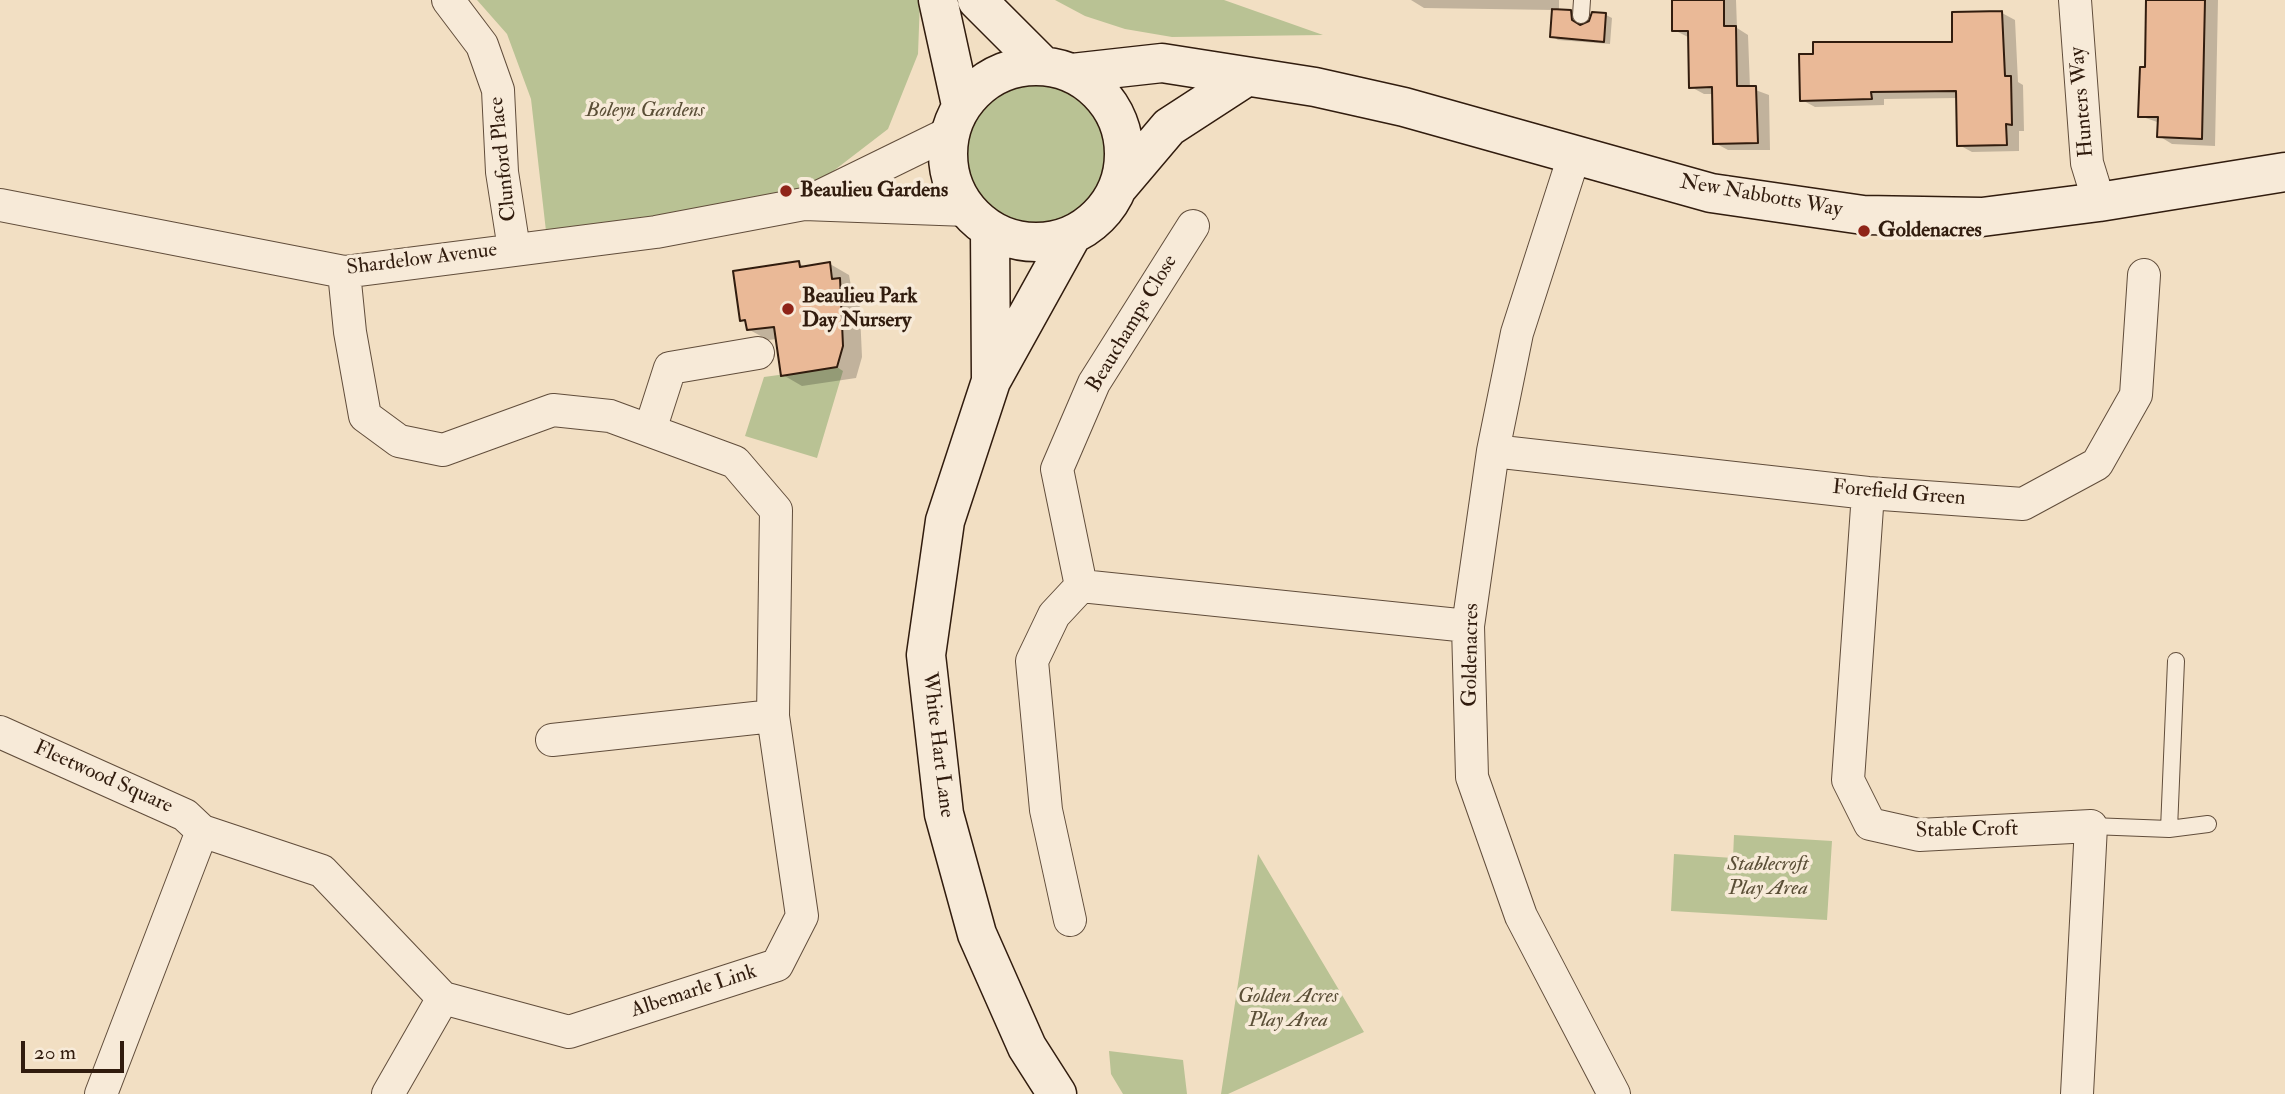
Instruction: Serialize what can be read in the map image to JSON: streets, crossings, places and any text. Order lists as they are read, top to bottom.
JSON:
{
  "streets": {
    "street": [
      "Hunters Way",
      "Clunford Place",
      "New Nabbotts Way",
      "Shardelow Avenue",
      "Beauchamps Close",
      "Forefield Green",
      "Goldenacres",
      "White Hart Lane",
      "Fleetwood Square",
      "Stable Croft",
      "Albemarle Link"
    ]
  },
  "crossings": [
    ["Hunters Way", "New Nabbotts Way"],
    ["Clunford Place", "Shardelow Avenue"],
    ["New Nabbotts Way", "Shardelow Avenue"],
    ["New Nabbotts Way", "Goldenacres"],
    ["New Nabbotts Way", "White Hart Lane"],
    ["Shardelow Avenue", "White Hart Lane"],
    ["Shardelow Avenue", "Albemarle Link"],
    ["Forefield Green", "Goldenacres"],
    ["Forefield Green", "Stable Croft"]
  ],
  "parks": ["Boleyn Gardens", "Stablecroft Play Area", "Golden Acres Play Area"],
  "places": ["Beaulieu Gardens", "Goldenacres", "Beaulieu Park Day Nursery"],
  "scale_bar": "20 m"
}
